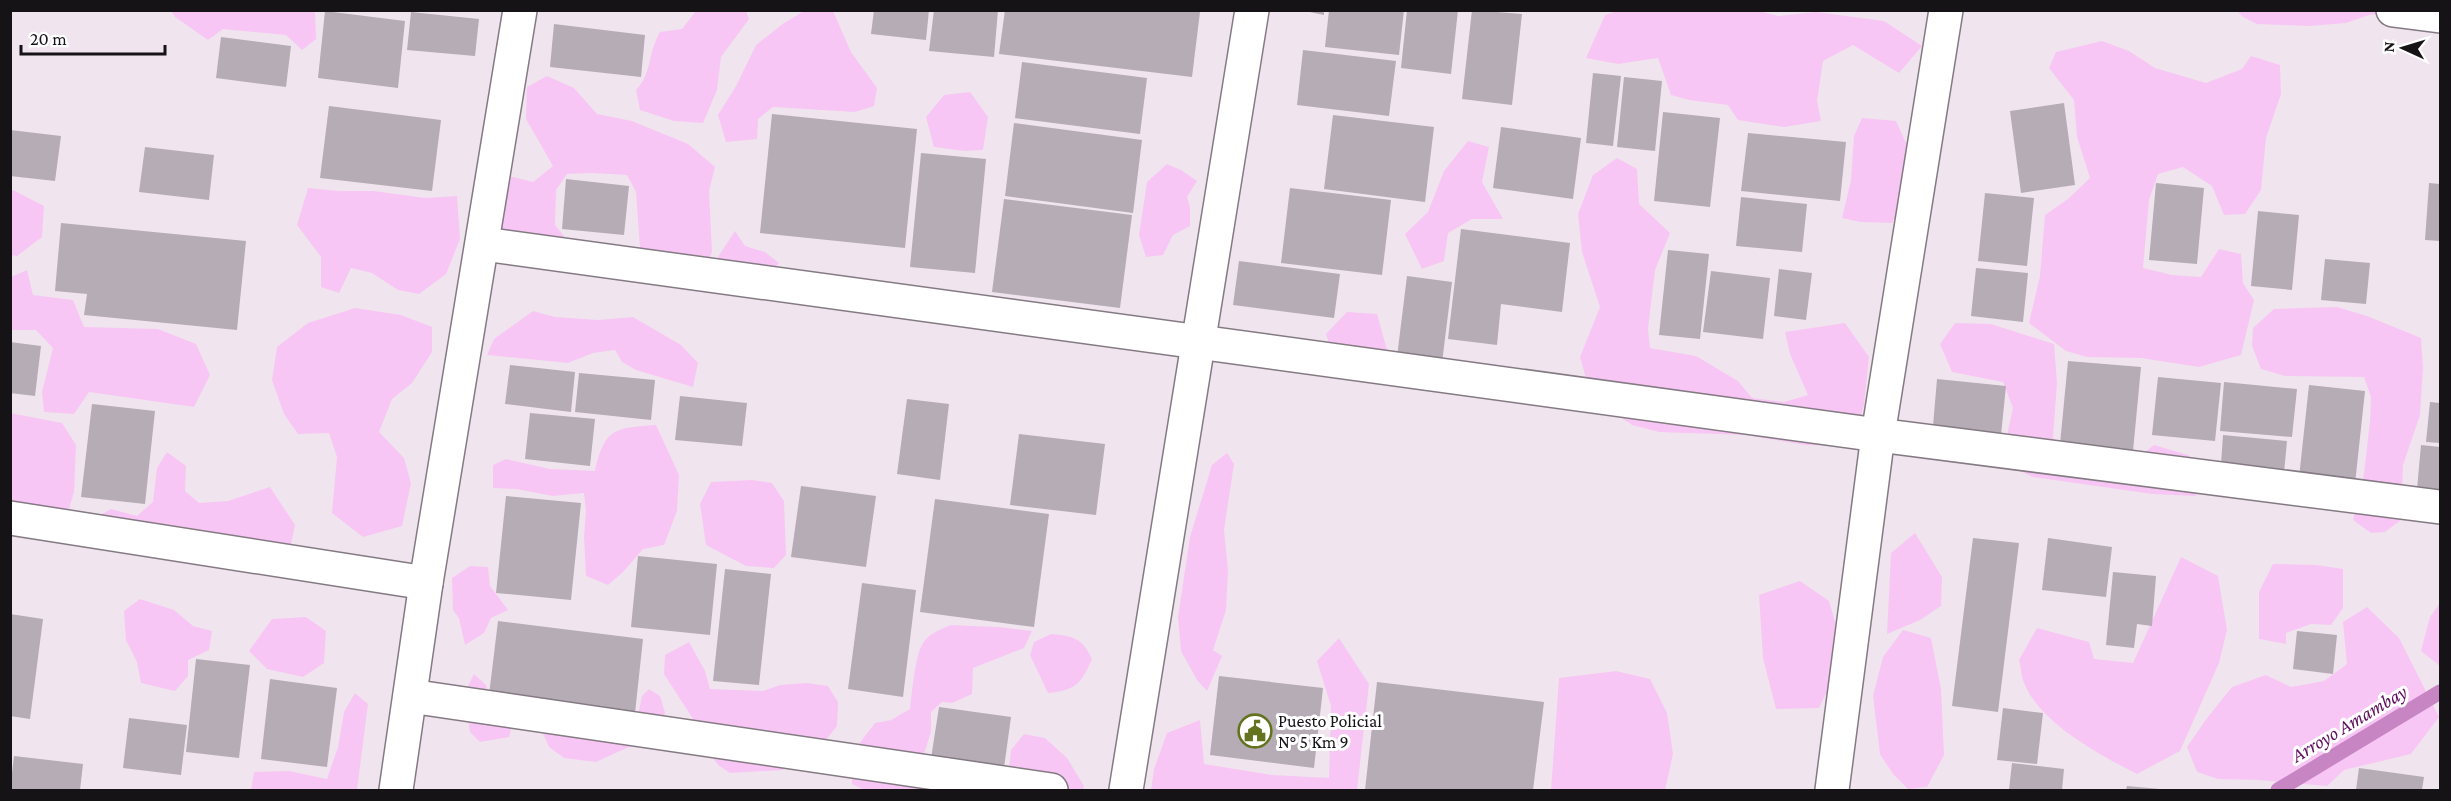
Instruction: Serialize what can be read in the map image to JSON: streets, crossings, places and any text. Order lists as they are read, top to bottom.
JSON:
{
  "water": ["Arroyo Amambay"],
  "places": {
    "public building": ["Puesto Policial N° 5 Km 9"]
  },
  "scale_bar": "20 m",
  "north": "left"
}
